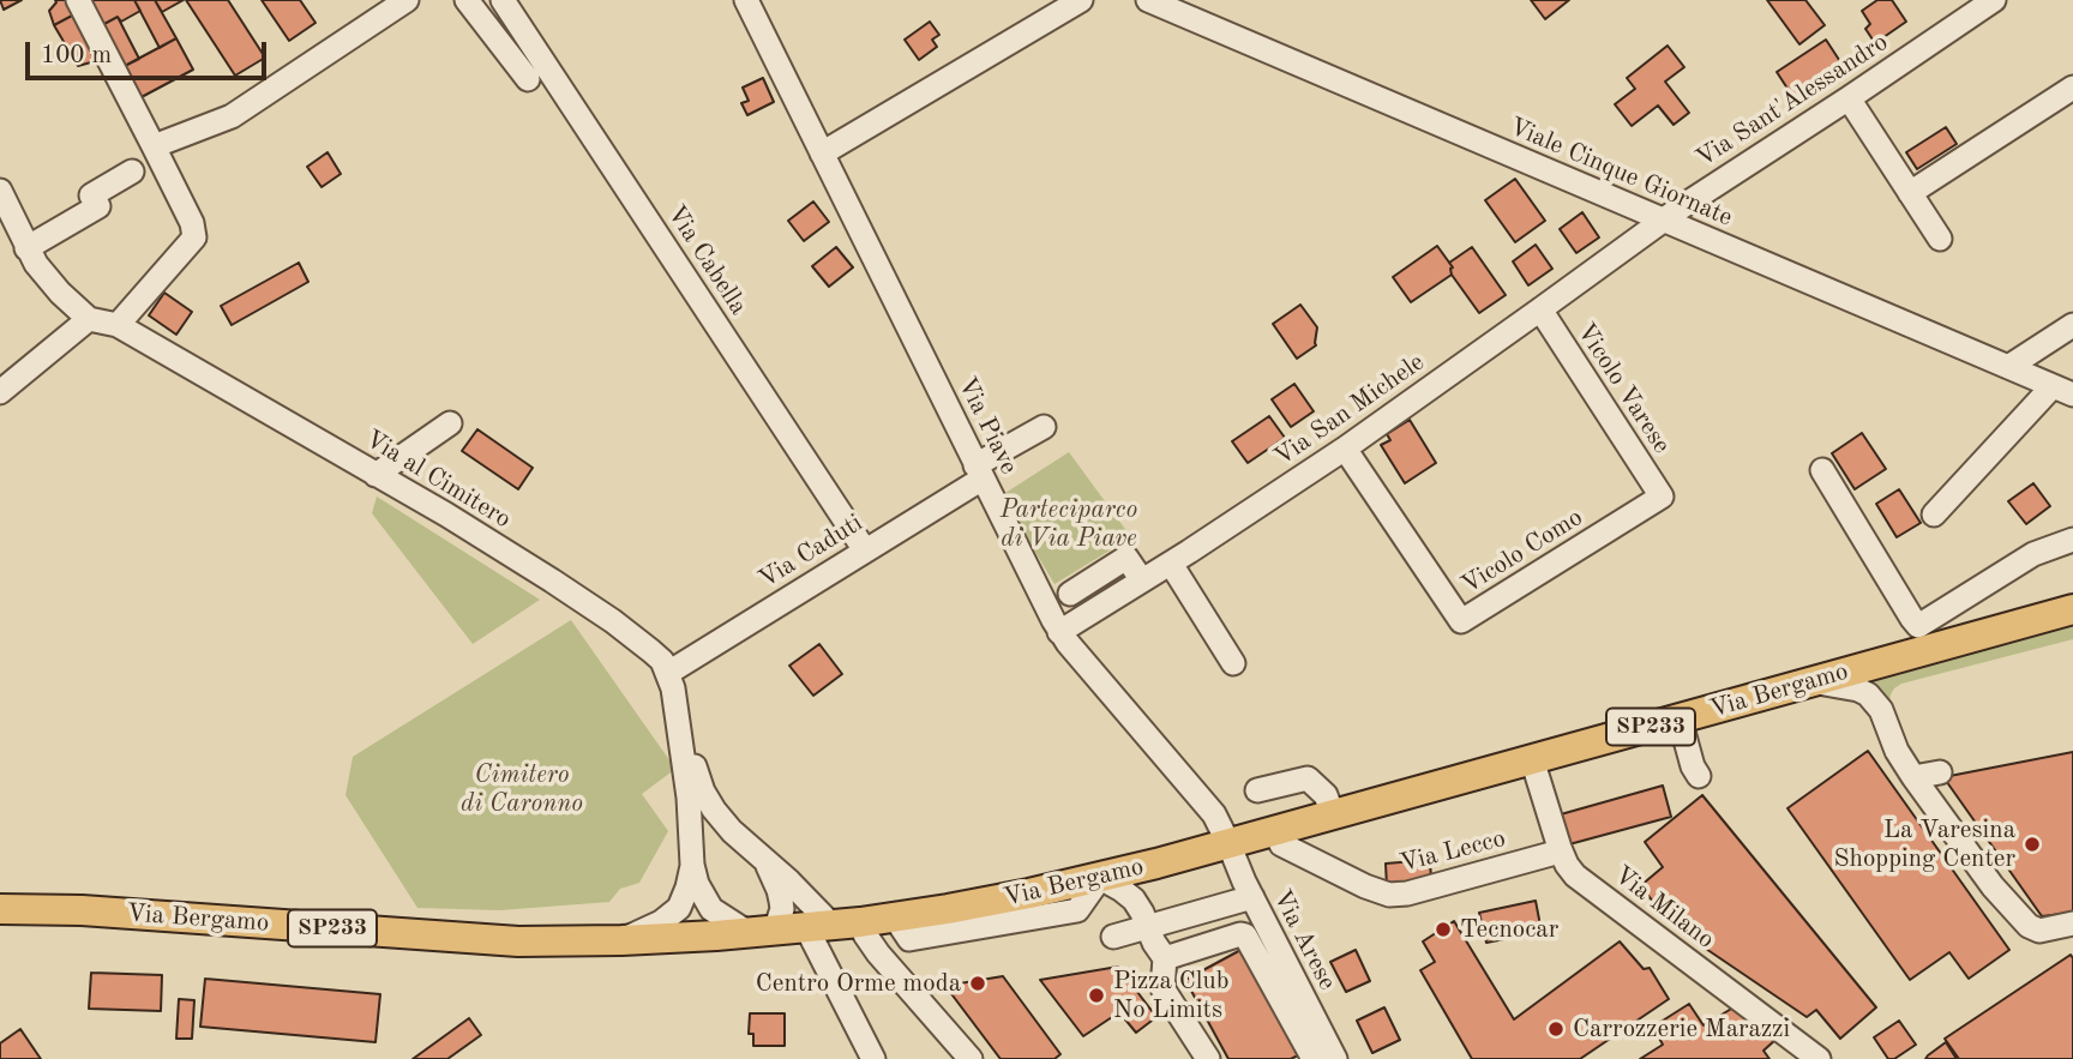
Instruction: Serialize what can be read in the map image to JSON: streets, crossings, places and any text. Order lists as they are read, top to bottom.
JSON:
{
  "streets": {
    "main road": ["Via Bergamo", "SP233"],
    "street": [
      "Via Sant'Alessandro",
      "Viale Cinque Giornate",
      "Via Cabella",
      "Vicolo Varese",
      "Via San Michele",
      "Via Piave",
      "Via al Cimitero",
      "Via Caduti",
      "Vicolo Como",
      "Via Lecco",
      "Via Milano",
      "Via Arese"
    ]
  },
  "crossings": [
    ["Via Sant'Alessandro", "Viale Cinque Giornate"],
    ["Via Sant'Alessandro", "Via San Michele"],
    ["Viale Cinque Giornate", "Via San Michele"],
    ["Via Cabella", "Via Caduti"],
    ["Vicolo Varese", "Via San Michele"],
    ["Vicolo Varese", "Vicolo Como"],
    ["Via San Michele", "Via Piave"],
    ["Via San Michele", "Vicolo Como"],
    ["Via Piave", "Via Caduti"],
    ["Via Piave", "Via Bergamo"],
    ["Via Piave", "Via Arese"],
    ["Via al Cimitero", "Via Caduti"],
    ["Via Bergamo", "Via Lecco"],
    ["Via Bergamo", "Via Milano"],
    ["Via Bergamo", "Via Arese"],
    ["Via Lecco", "Via Milano"]
  ],
  "parks": ["Parteciparco di Via Piave", "Cimitero di Caronno"],
  "places": [
    "La Varesina Shopping Center",
    "Tecnocar",
    "Centro Orme moda",
    "Pizza Club No Limits",
    "Carrozzerie Marazzi"
  ],
  "scale_bar": "100 m"
}
